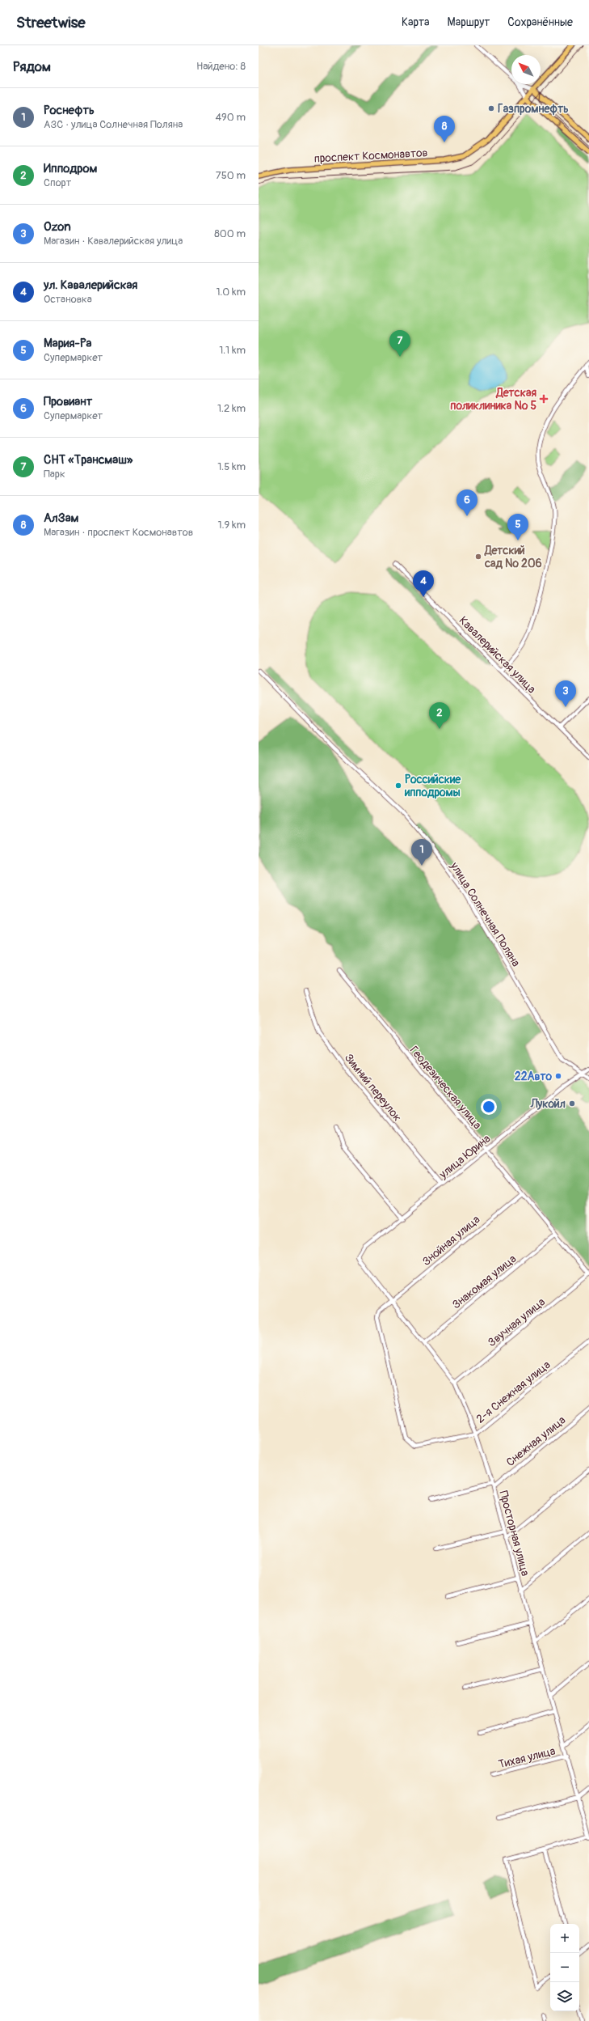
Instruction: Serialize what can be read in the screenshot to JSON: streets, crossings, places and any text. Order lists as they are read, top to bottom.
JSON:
{
  "streets": {
    "main road": ["проспект Космонавтов"],
    "street": [
      "Кавалерийская улица",
      "улица Солнечная Поляна",
      "Зимний переулок",
      "Геодезическая улица",
      "улица Юрина",
      "Знойная улица",
      "Знакомая улица",
      "Звучная улица",
      "2-я Снежная улица",
      "Снежная улица",
      "Просторная улица",
      "Тихая улица"
    ]
  },
  "crossings": [
    ["улица Солнечная Поляна", "улица Юрина"],
    ["Зимний переулок", "улица Юрина"],
    ["Геодезическая улица", "улица Юрина"],
    ["Геодезическая улица", "Знойная улица"],
    ["Геодезическая улица", "Знакомая улица"],
    ["Геодезическая улица", "Звучная улица"],
    ["улица Юрина", "Просторная улица"],
    ["Знойная улица", "2-я Снежная улица"],
    ["Знойная улица", "Просторная улица"],
    ["Знакомая улица", "Просторная улица"],
    ["Звучная улица", "Просторная улица"],
    ["2-я Снежная улица", "Просторная улица"],
    ["Снежная улица", "Просторная улица"],
    ["Просторная улица", "Тихая улица"]
  ],
  "places": {
    "other": [
      "Газпромнефть",
      "Детский сад № 206",
      "Российские ипподромы",
      "22Авто",
      "Лукойл"
    ],
    "health": ["Детская поликлиника № 5"]
  },
  "north": "top left",
  "page": {
    "header": "Streetwise",
    "nav": ["Карта", "Маршрут", "Сохранённые"],
    "heading": ["Рядом", "Найдено: 8"],
    "list": [
      {
        "mark": "1",
        "name": "Роснефть",
        "note": "АЗС · улица Солнечная Поляна",
        "value": "490 m"
      },
      {
        "mark": "2",
        "name": "Ипподром",
        "note": "Спорт",
        "value": "750 m"
      },
      {
        "mark": "3",
        "name": "Ozon",
        "note": "Магазин · Кавалерийская улица",
        "value": "800 m"
      },
      {
        "mark": "4",
        "name": "ул. Кавалерийская",
        "note": "Остановка",
        "value": "1.0 km"
      },
      {
        "mark": "5",
        "name": "Мария-Ра",
        "note": "Супермаркет",
        "value": "1.1 km"
      },
      {
        "mark": "6",
        "name": "Провиант",
        "note": "Супермаркет",
        "value": "1.2 km"
      },
      {
        "mark": "7",
        "name": "СНТ «Трансмаш»",
        "note": "Парк",
        "value": "1.5 km"
      },
      {
        "mark": "8",
        "name": "АлЗам",
        "note": "Магазин · проспект Космонавтов",
        "value": "1.9 km"
      }
    ],
    "pins": [
      "8",
      "7",
      "6",
      "5",
      "4",
      "3",
      "2",
      "1"
    ],
    "map_buttons": ["+", "−"]
  }
}
